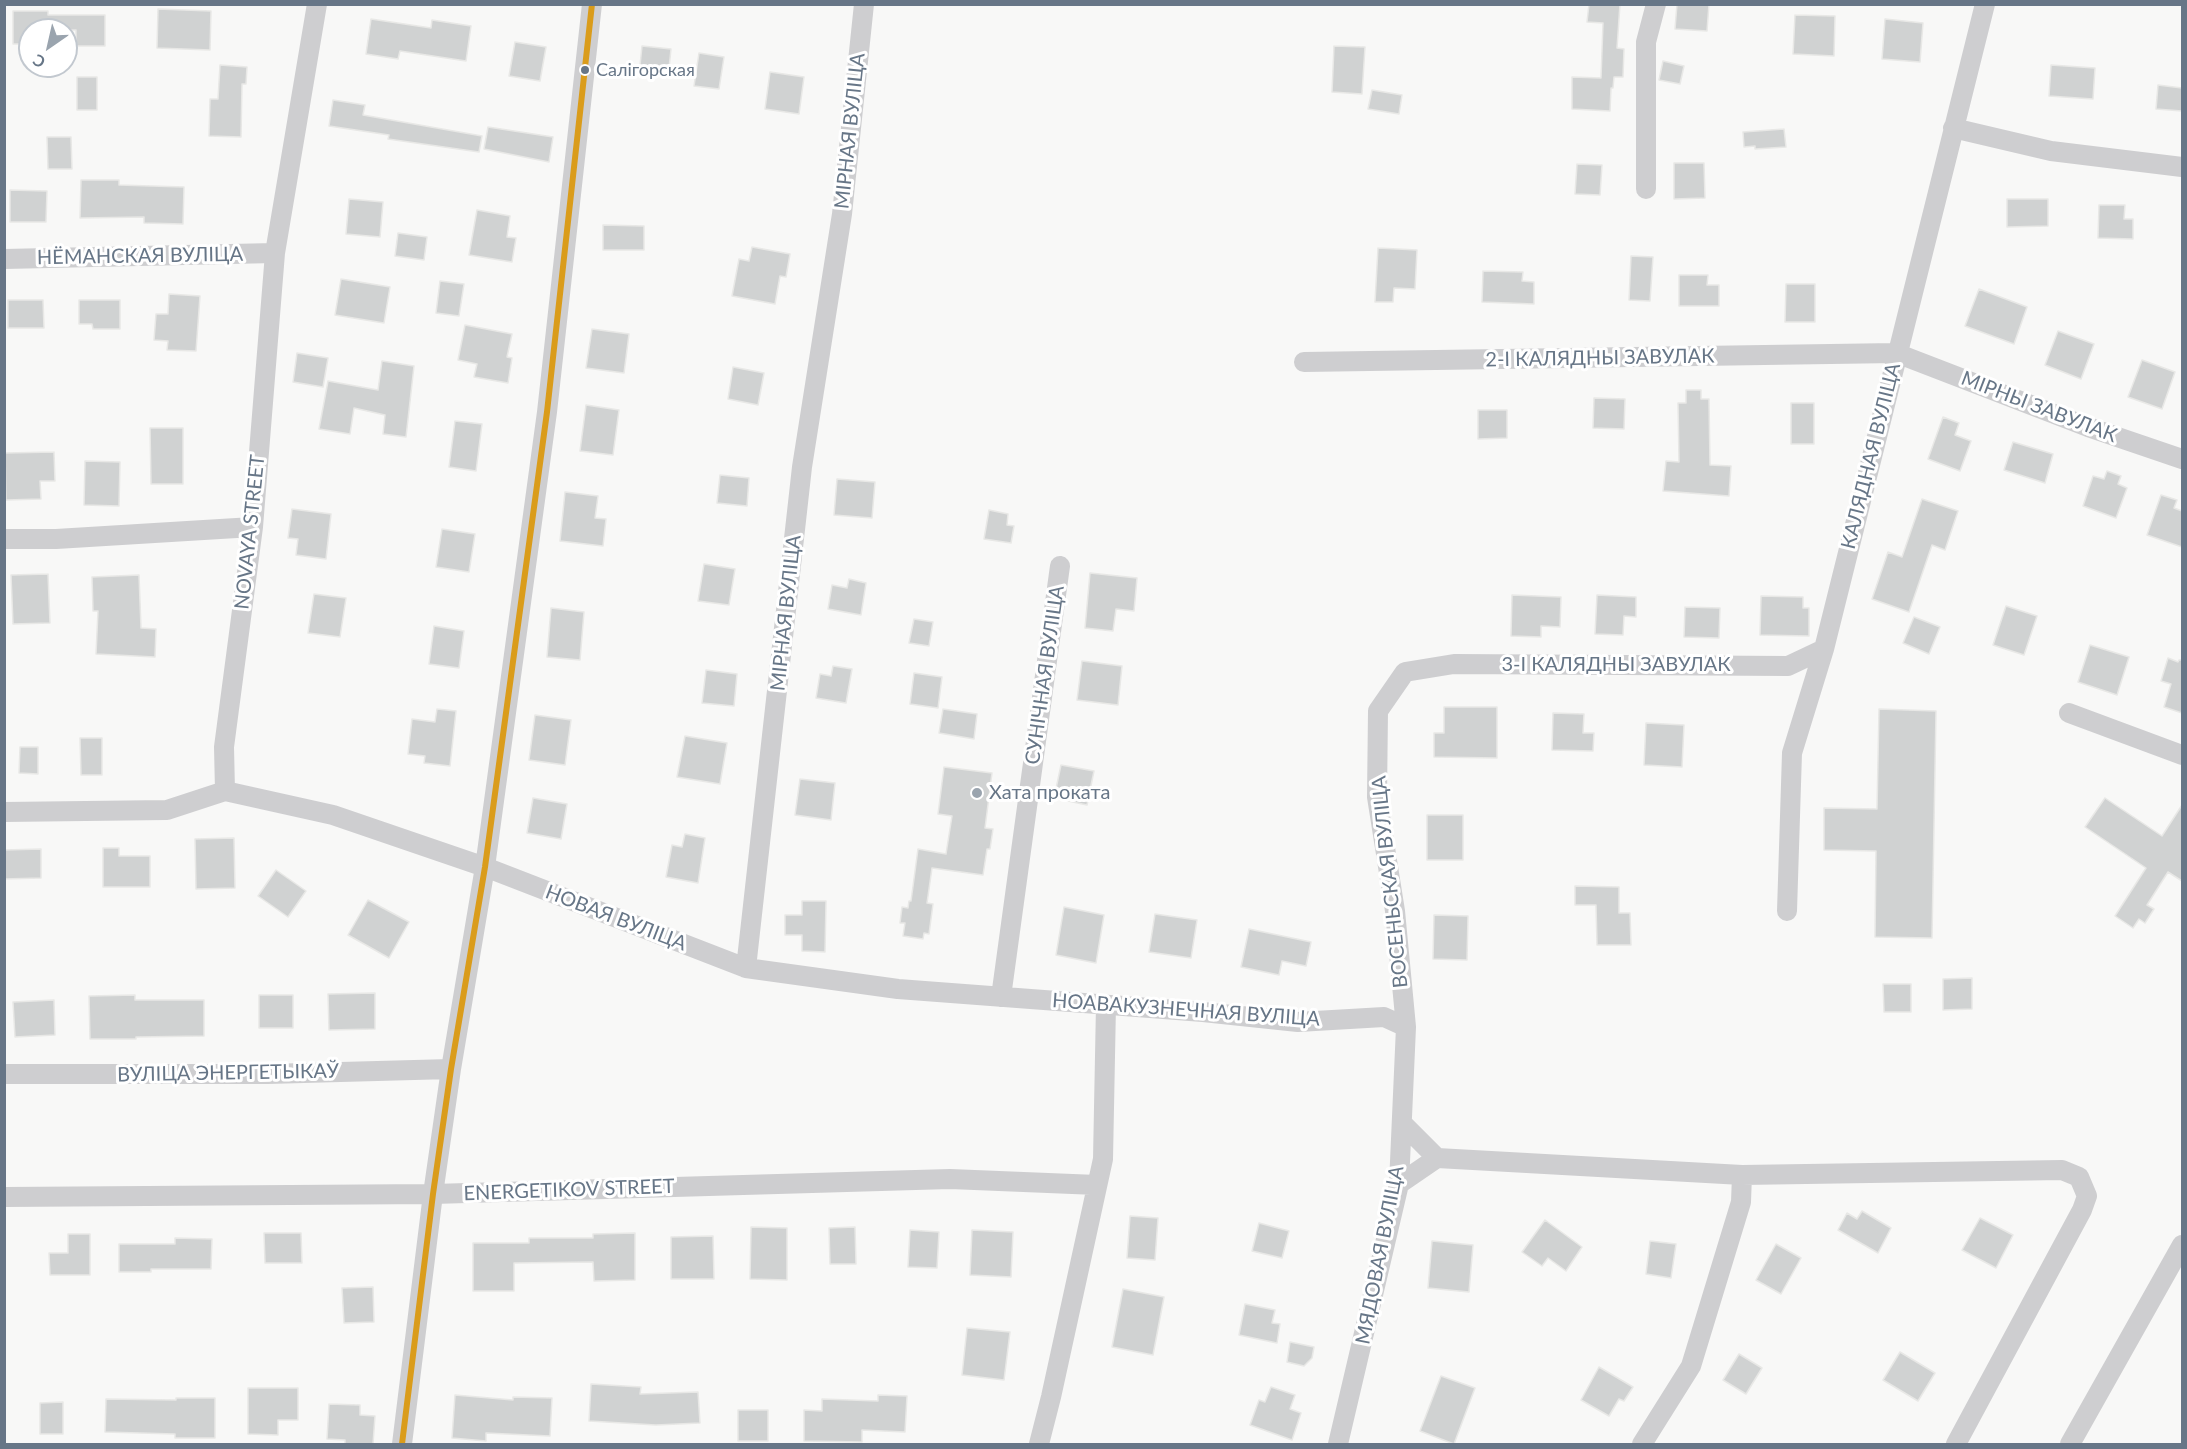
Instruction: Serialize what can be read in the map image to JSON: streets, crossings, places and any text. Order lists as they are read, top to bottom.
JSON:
{
  "streets": {
    "street": [
      "МІРНАЯ ВУЛІЦА",
      "НЁМАНСКАЯ ВУЛІЦА",
      "2-І КАЛЯДНЫ ЗАВУЛАК",
      "МІРНЫ ЗАВУЛАК",
      "КАЛЯДНАЯ ВУЛІЦА",
      "NOVAYA STREET",
      "3-І КАЛЯДНЫ ЗАВУЛАК",
      "СУНІЧНАЯ ВУЛІЦА",
      "ВОСЕНЬСКАЯ ВУЛІЦА",
      "НОВАЯ ВУЛІЦА",
      "НОАВАКУЗНЕЧНАЯ ВУЛІЦА",
      "ВУЛІЦА ЭНЕРГЕТЫКАЎ",
      "ENERGETIKOV STREET",
      "МЯДОВАЯ ВУЛІЦА"
    ]
  },
  "crossings": [
    ["МІРНАЯ ВУЛІЦА", "НОВАЯ ВУЛІЦА"],
    ["НЁМАНСКАЯ ВУЛІЦА", "NOVAYA STREET"],
    ["2-І КАЛЯДНЫ ЗАВУЛАК", "МІРНЫ ЗАВУЛАК"],
    ["2-І КАЛЯДНЫ ЗАВУЛАК", "КАЛЯДНАЯ ВУЛІЦА"],
    ["МІРНЫ ЗАВУЛАК", "КАЛЯДНАЯ ВУЛІЦА"],
    ["КАЛЯДНАЯ ВУЛІЦА", "3-І КАЛЯДНЫ ЗАВУЛАК"],
    ["3-І КАЛЯДНЫ ЗАВУЛАК", "ВОСЕНЬСКАЯ ВУЛІЦА"],
    ["СУНІЧНАЯ ВУЛІЦА", "НОАВАКУЗНЕЧНАЯ ВУЛІЦА"],
    ["ВОСЕНЬСКАЯ ВУЛІЦА", "НОАВАКУЗНЕЧНАЯ ВУЛІЦА"],
    ["ВОСЕНЬСКАЯ ВУЛІЦА", "МЯДОВАЯ ВУЛІЦА"],
    ["НОАВАКУЗНЕЧНАЯ ВУЛІЦА", "МЯДОВАЯ ВУЛІЦА"]
  ],
  "places": ["Салігорская", "Хата проката"],
  "north": "bottom left"
}
